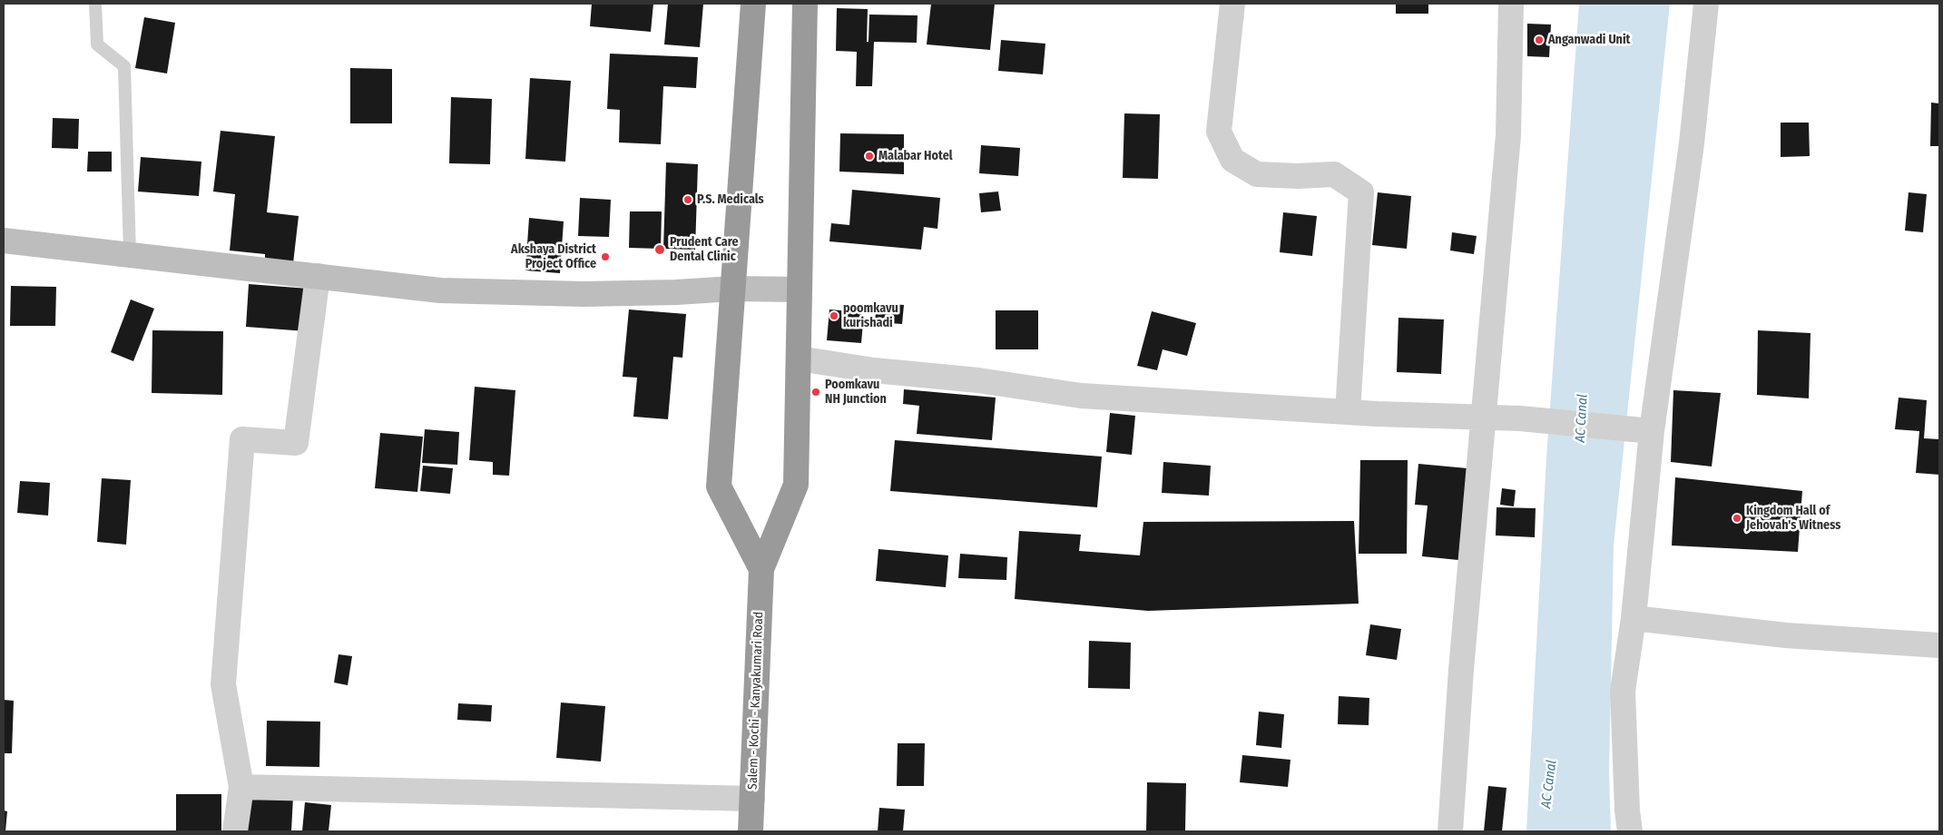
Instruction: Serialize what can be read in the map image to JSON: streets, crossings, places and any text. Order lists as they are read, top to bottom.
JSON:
{
  "streets": {
    "highway": ["Salem - Kochi - Kanyakumari Road"]
  },
  "water": ["AC Canal"],
  "places": [
    "Anganwadi Unit",
    "Malabar Hotel",
    "P.S. Medicals",
    "Prudent Care Dental Clinic",
    "Akshaya District Project Office",
    "poomkavu kurishadi",
    "Poomkavu NH Junction",
    "Kingdom Hall of Jehovah's Witness"
  ]
}
